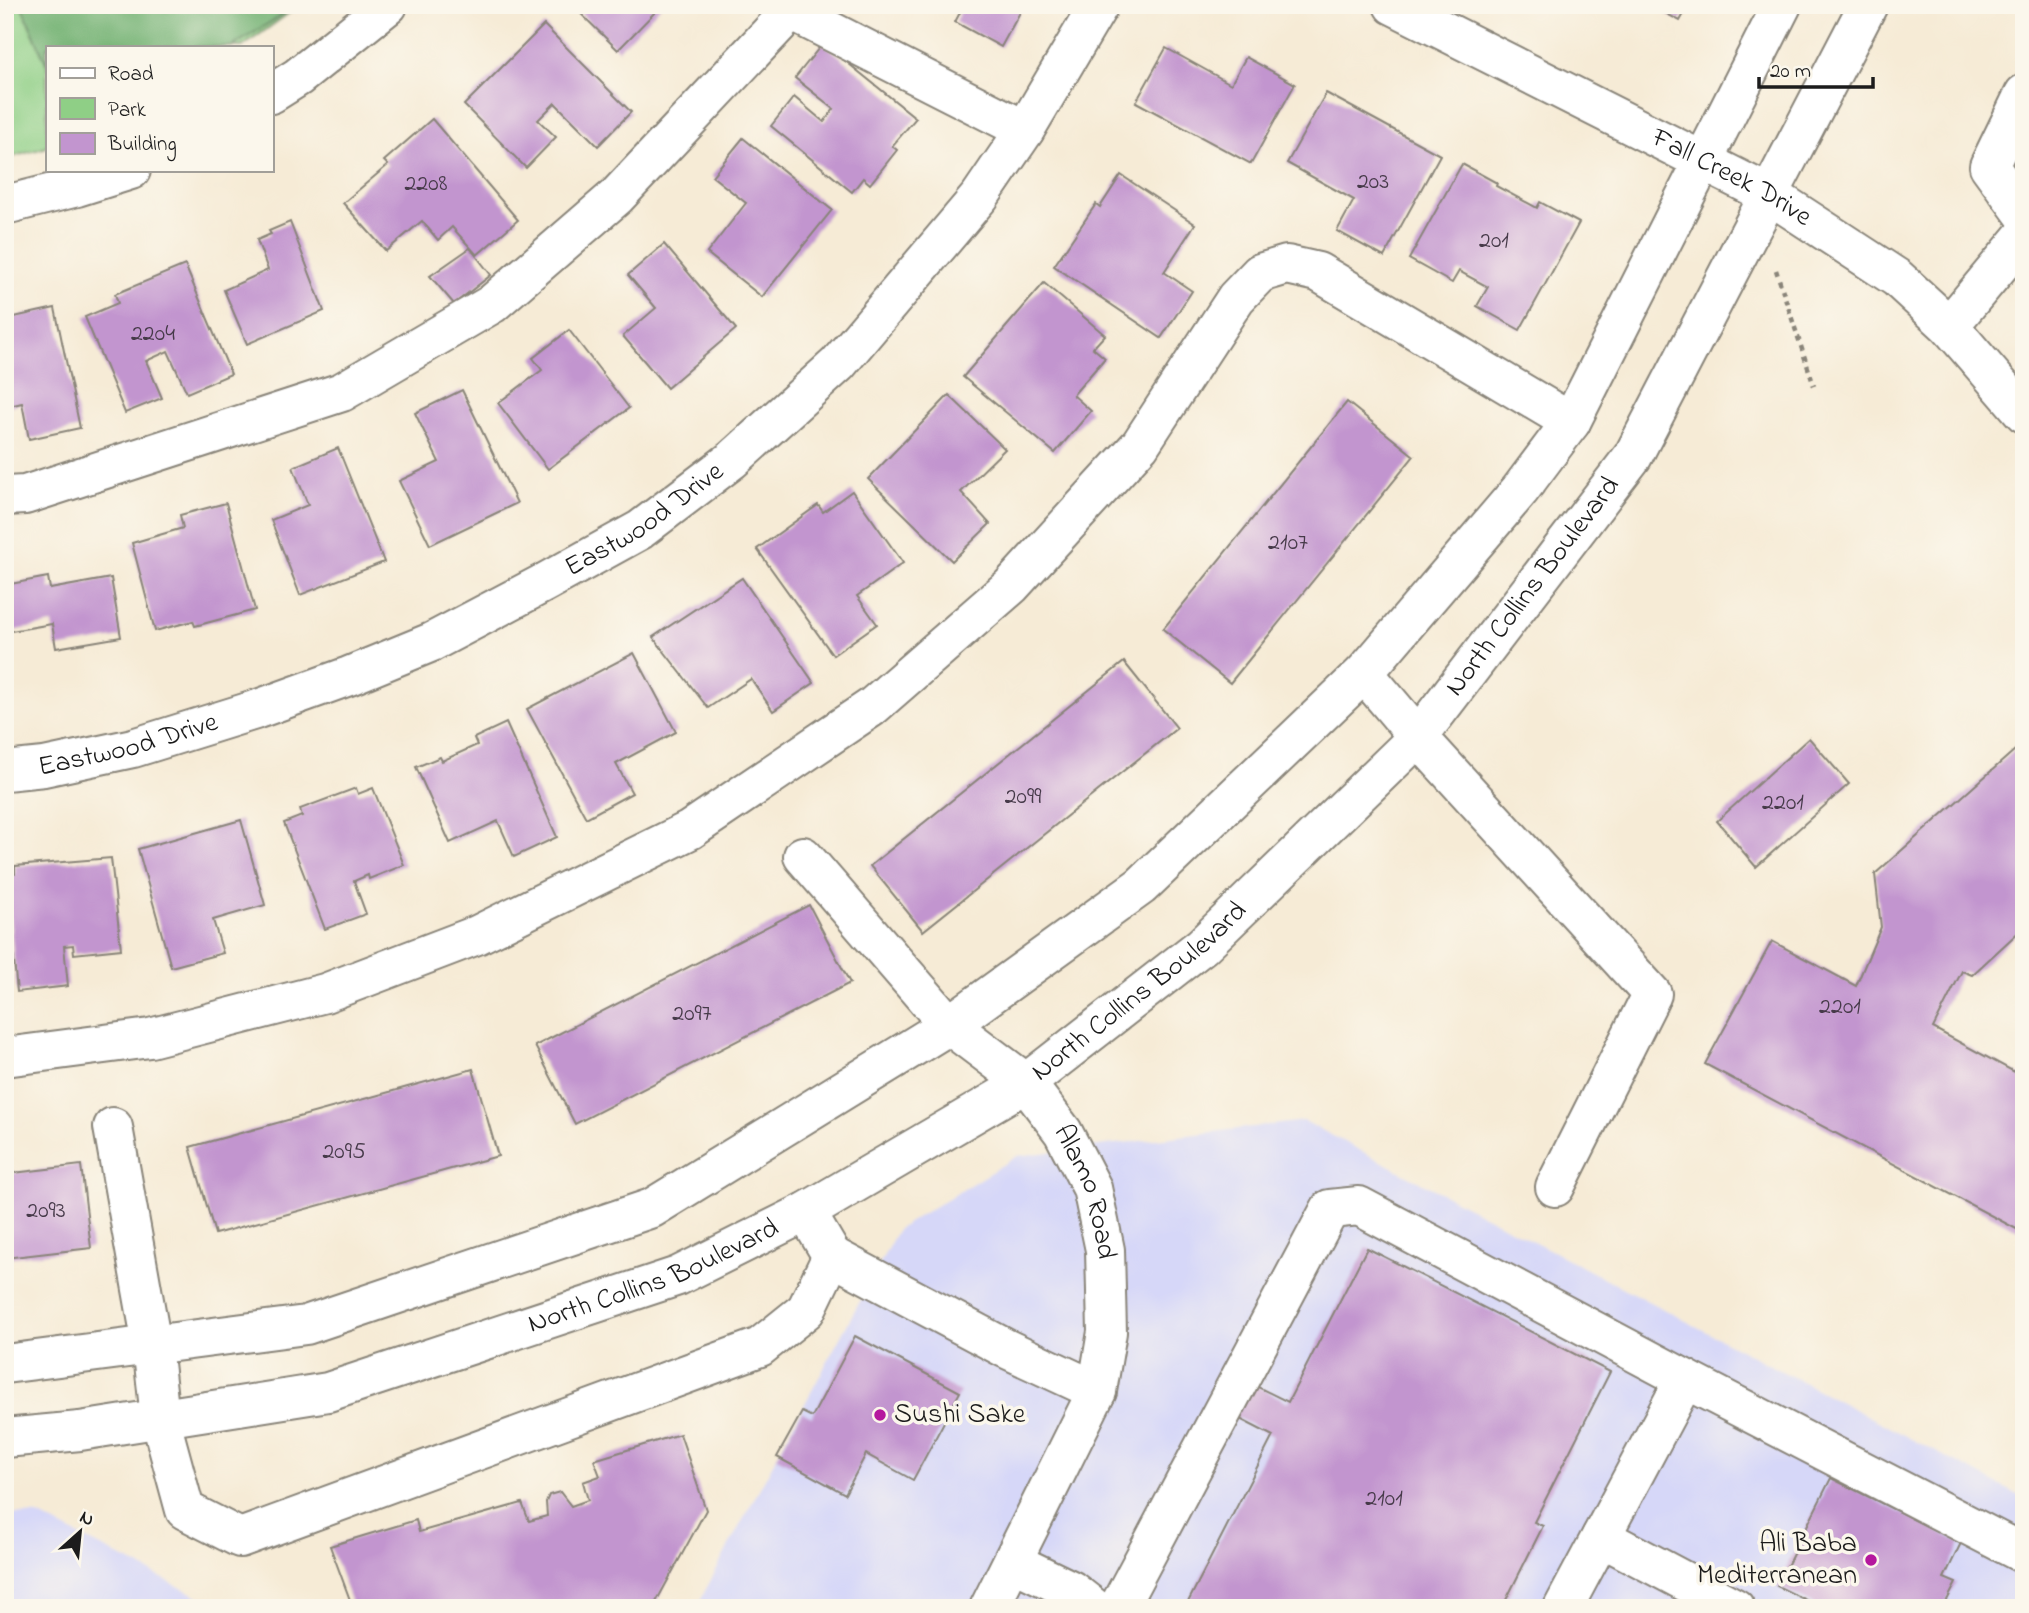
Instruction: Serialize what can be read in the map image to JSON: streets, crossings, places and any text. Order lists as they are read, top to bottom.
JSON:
{
  "streets": {
    "main road": [
      "Fall Creek Drive",
      "Eastwood Drive",
      "North Collins Boulevard",
      "Alamo Road"
    ]
  },
  "crossings": [
    ["Fall Creek Drive", "North Collins Boulevard"],
    ["North Collins Boulevard", "Alamo Road"]
  ],
  "places": ["Sushi Sake", "Ali Baba Mediterranean"],
  "house_numbers": [
    "203",
    "2208",
    "201",
    "2204",
    "2107",
    "2099",
    "2201",
    "2201",
    "2097",
    "2095",
    "2093",
    "2101"
  ],
  "legend": ["Road", "Park", "Building"],
  "scale_bar": "20 m",
  "north": "top right"
}
